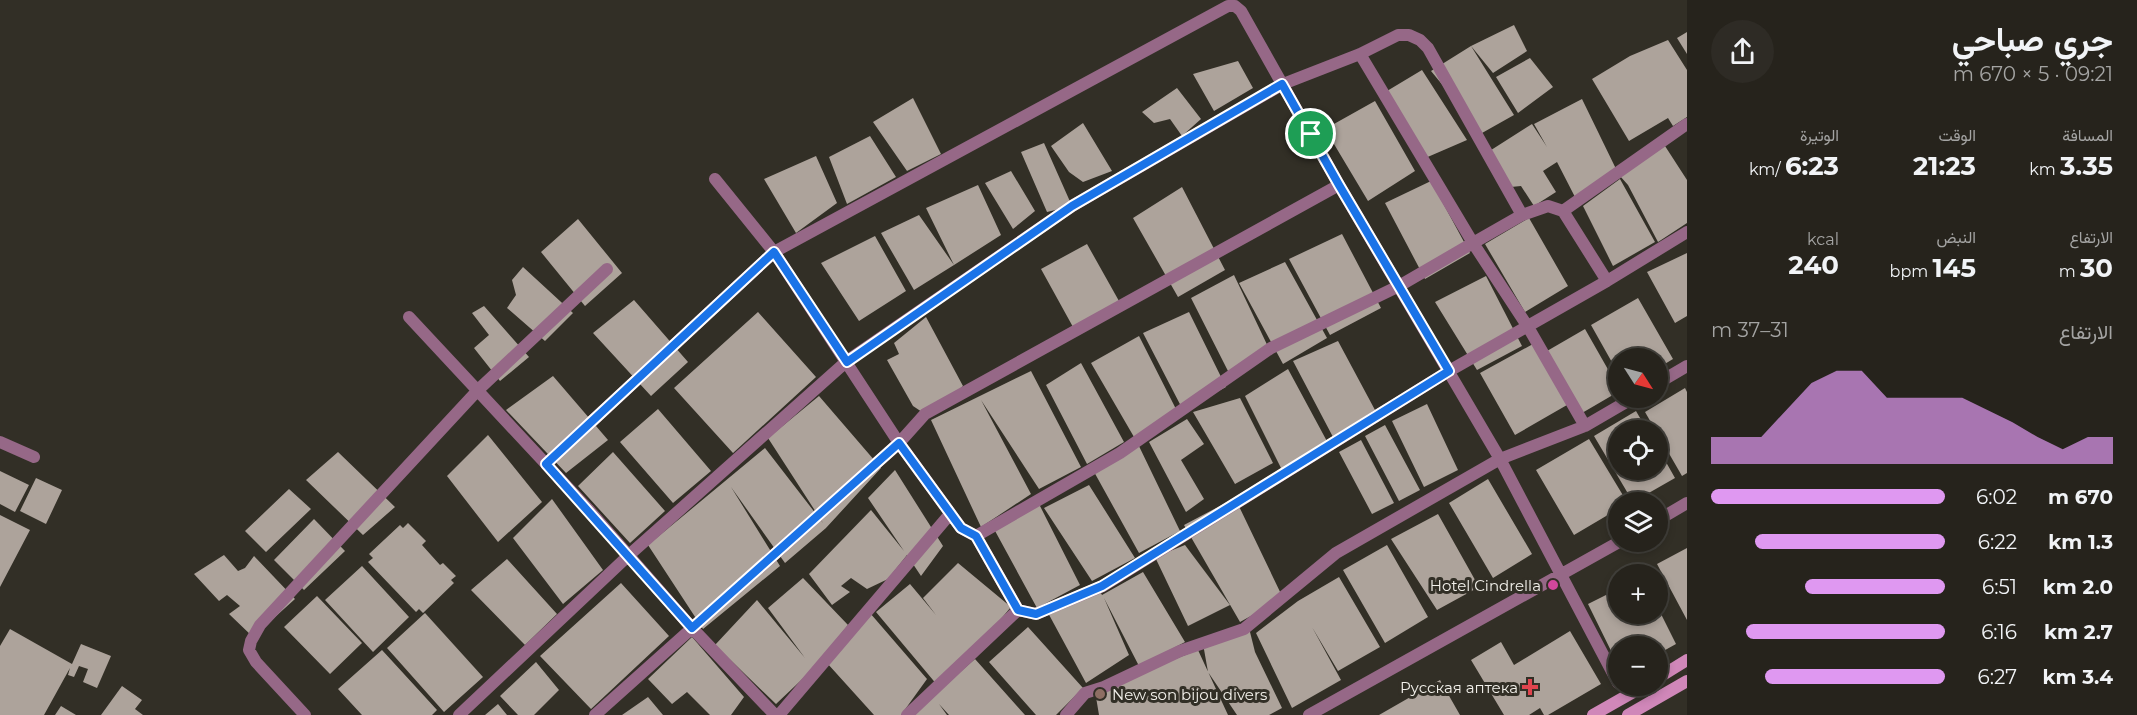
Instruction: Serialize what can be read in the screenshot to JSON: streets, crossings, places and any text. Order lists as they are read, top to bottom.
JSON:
{
  "places": {
    "other": ["Hotel Cindrella", "New son bijou divers"],
    "health": ["Русская аптека"]
  },
  "north": "bottom right",
  "page": {
    "heading": ["جري صباحي", "09:21 · 5 × 670 m"],
    "stats": [
      ["المسافة", "3.35 km"],
      ["الوقت", "21:23"],
      ["الوتيرة", "6:23 /km"],
      ["الارتفاع", "30 m"],
      ["النبض", "145 bpm"],
      ["kcal", "240"]
    ],
    "chart": ["الارتفاع", "31–37 m"],
    "map_buttons": ["+", "−"],
    "list": [
      {
        "name": "670 m",
        "note": "6:02"
      },
      {
        "name": "1.3 km",
        "note": "6:22"
      },
      {
        "name": "2.0 km",
        "note": "6:51"
      },
      {
        "name": "2.7 km",
        "note": "6:16"
      },
      {
        "name": "3.4 km",
        "note": "6:27"
      }
    ]
  }
}
